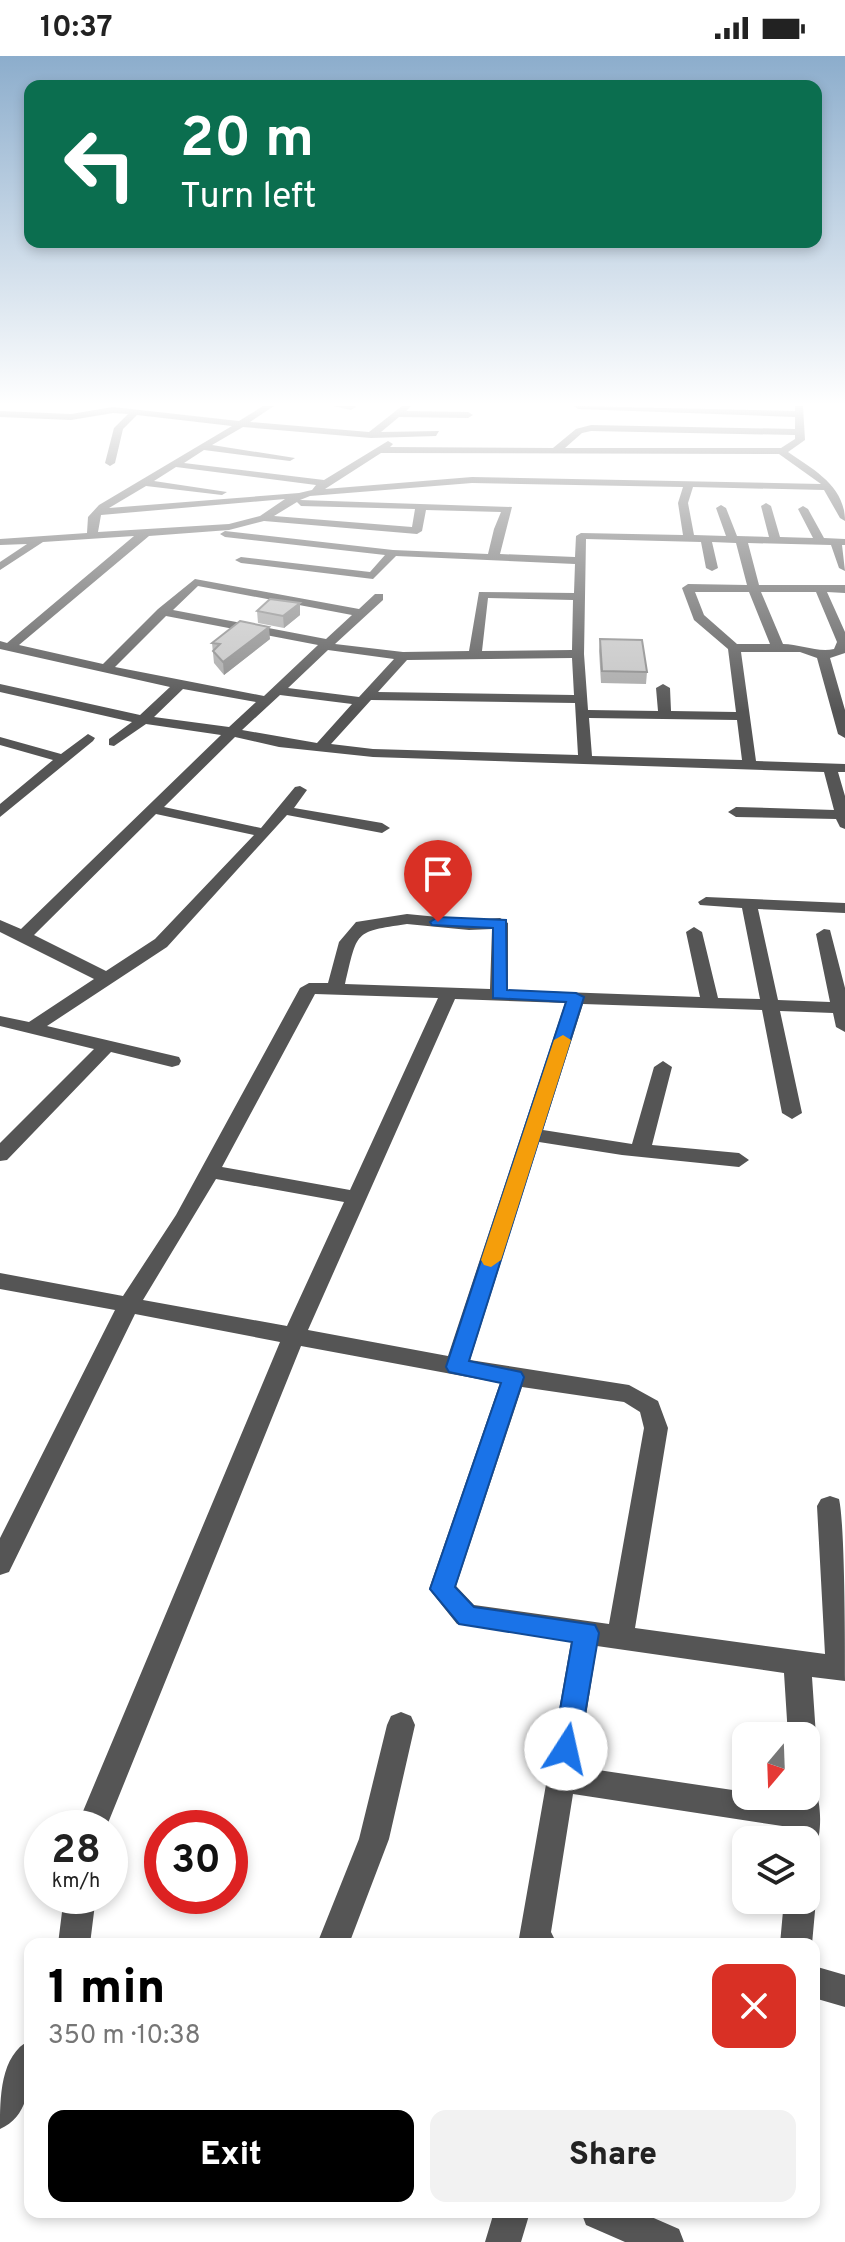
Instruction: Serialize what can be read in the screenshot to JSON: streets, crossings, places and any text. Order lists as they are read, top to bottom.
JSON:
{
  "north": "bottom",
  "page": {
    "status": "10:37",
    "turn": ["20 m", "Turn left"],
    "speed": "28 km/h",
    "limit": "30",
    "heading": ["1 min", "350 m · 10:38"],
    "buttons": ["Exit", "Share"]
  }
}
